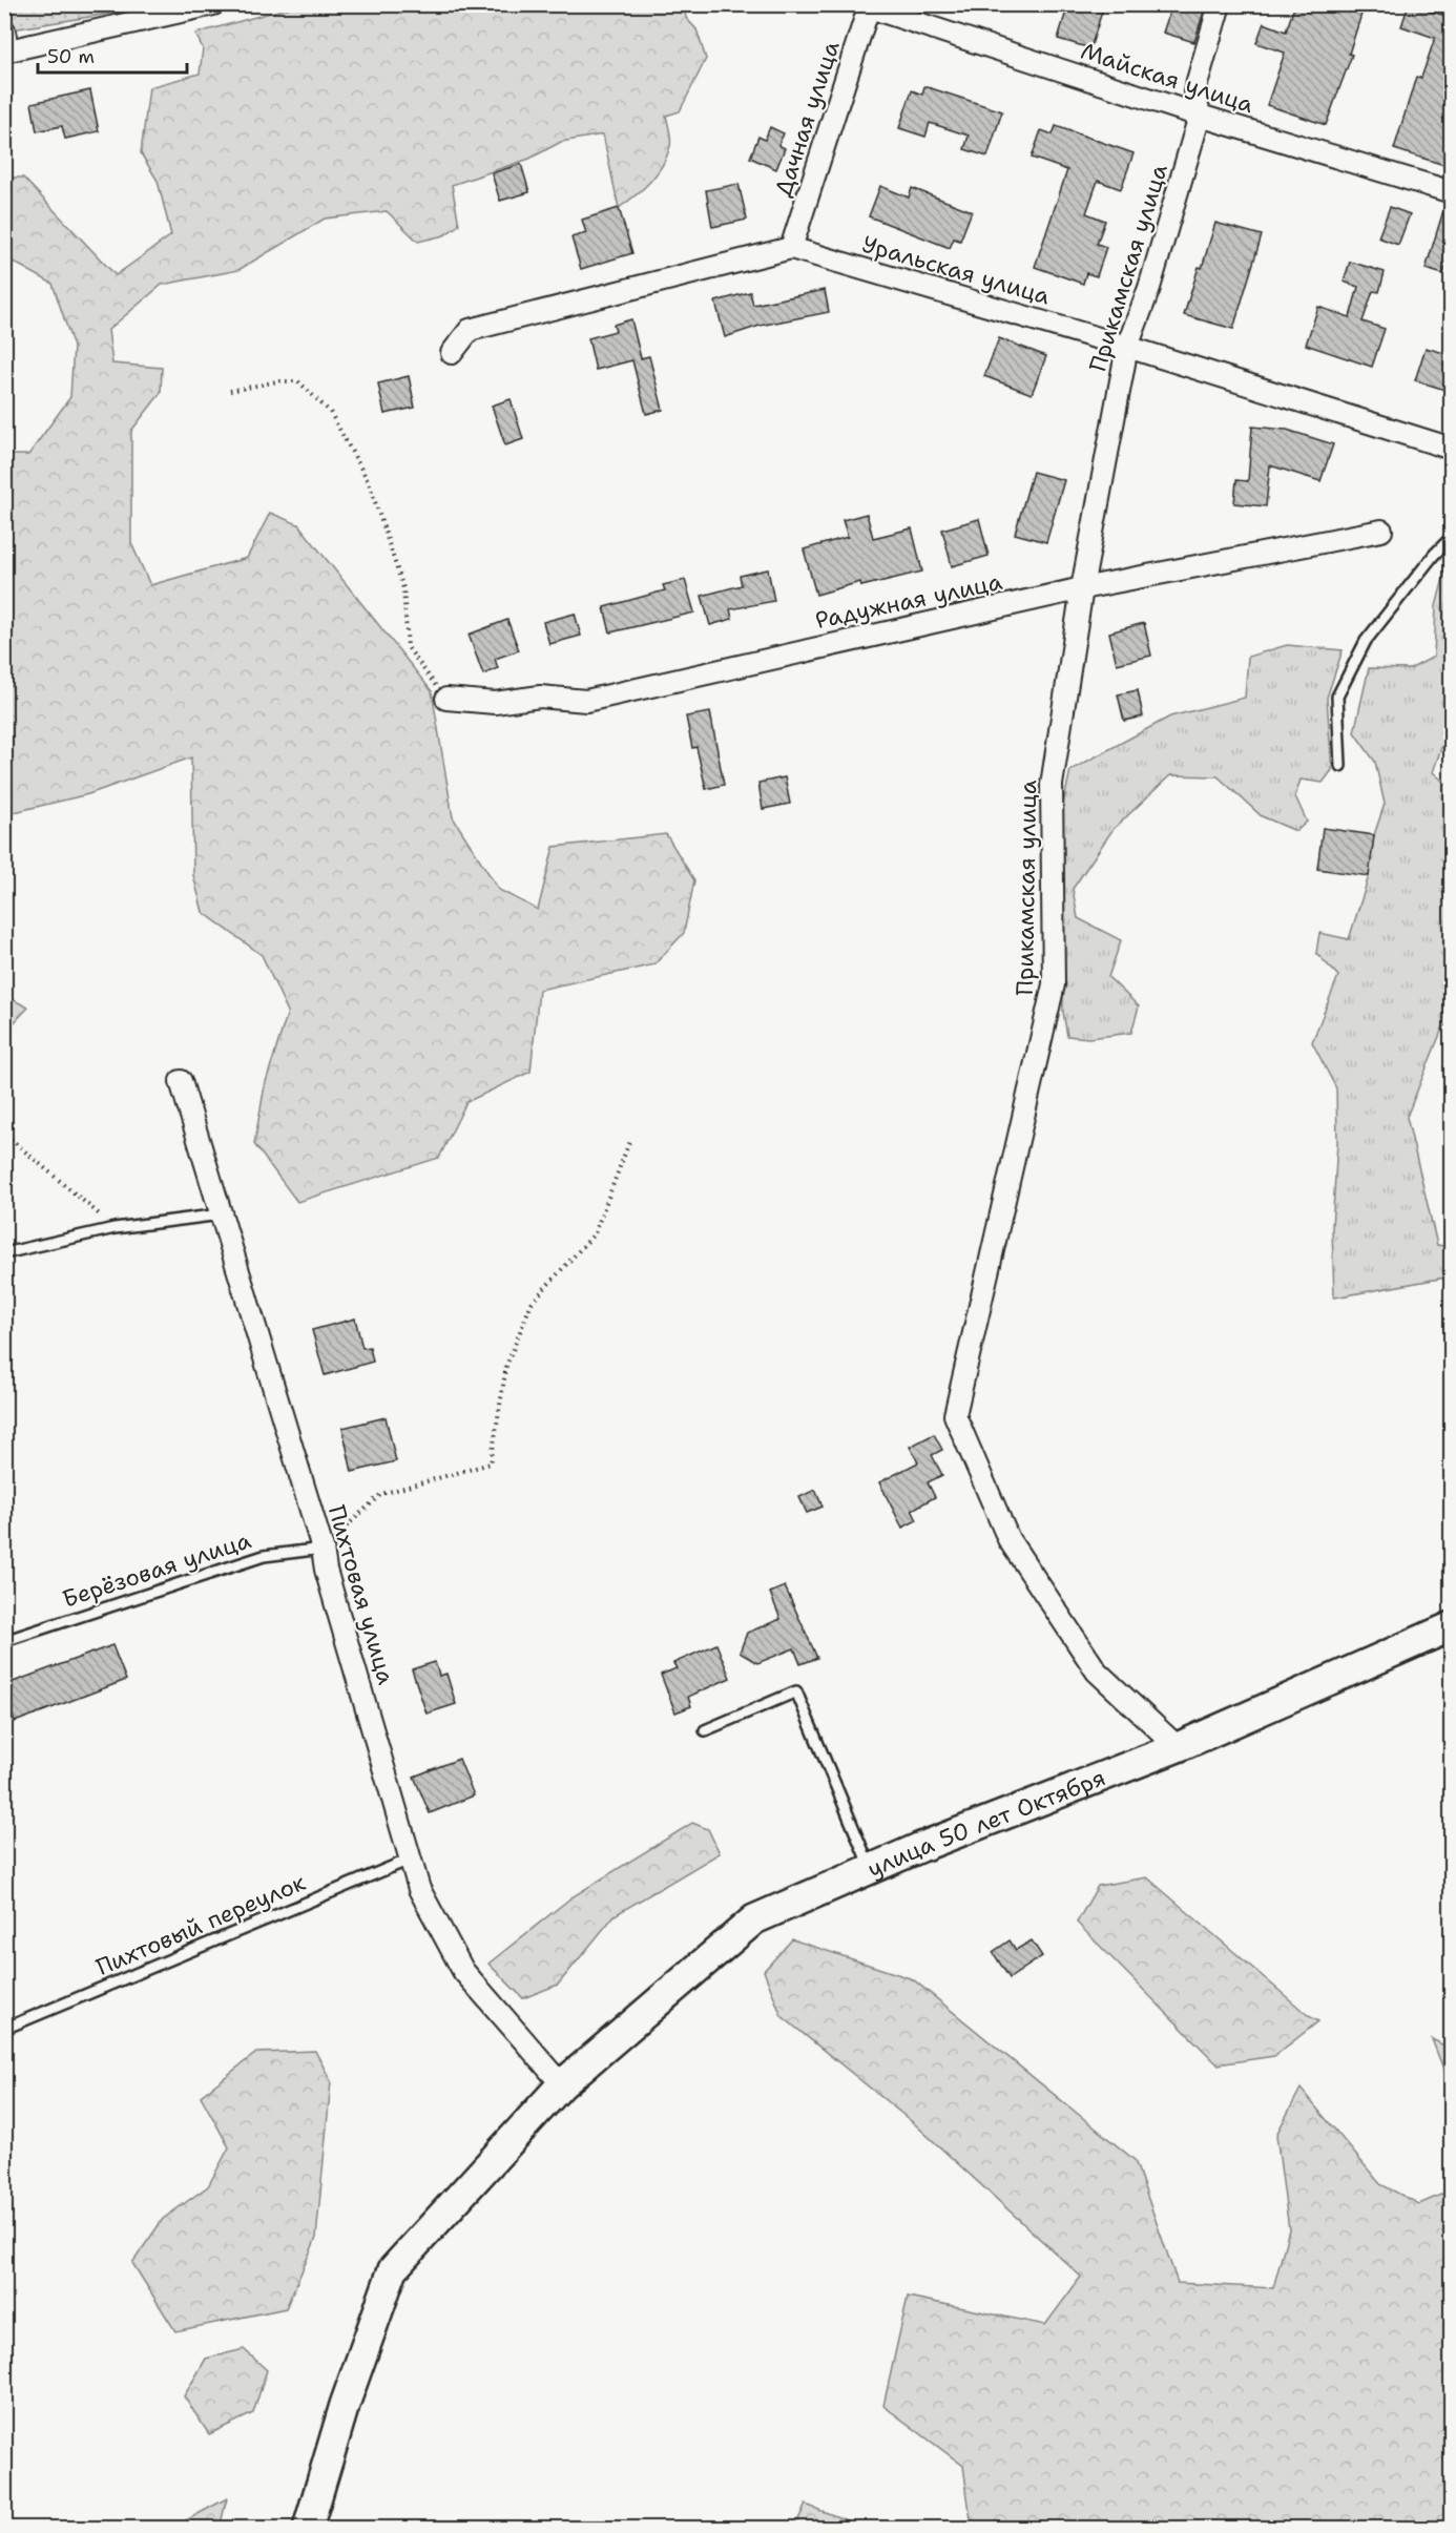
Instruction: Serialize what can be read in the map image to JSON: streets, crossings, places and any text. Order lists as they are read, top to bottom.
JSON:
{
  "streets": {
    "main road": ["улица 50 лет Октября"],
    "street": [
      "Майская улица",
      "Дачная улица",
      "Прикамская улица",
      "Уральская улица",
      "Радужная улица",
      "Пихтовая улица"
    ],
    "lane": ["Берёзовая улица", "Пихтовый переулок"]
  },
  "crossings": [
    ["Майская улица", "Дачная улица"],
    ["Майская улица", "Прикамская улица"],
    ["Дачная улица", "Уральская улица"],
    ["Прикамская улица", "Уральская улица"],
    ["Прикамская улица", "Радужная улица"],
    ["Прикамская улица", "улица 50 лет Октября"],
    ["Берёзовая улица", "Пихтовая улица"],
    ["Пихтовая улица", "улица 50 лет Октября"],
    ["Пихтовая улица", "Пихтовый переулок"]
  ],
  "scale_bar": "50 m"
}
